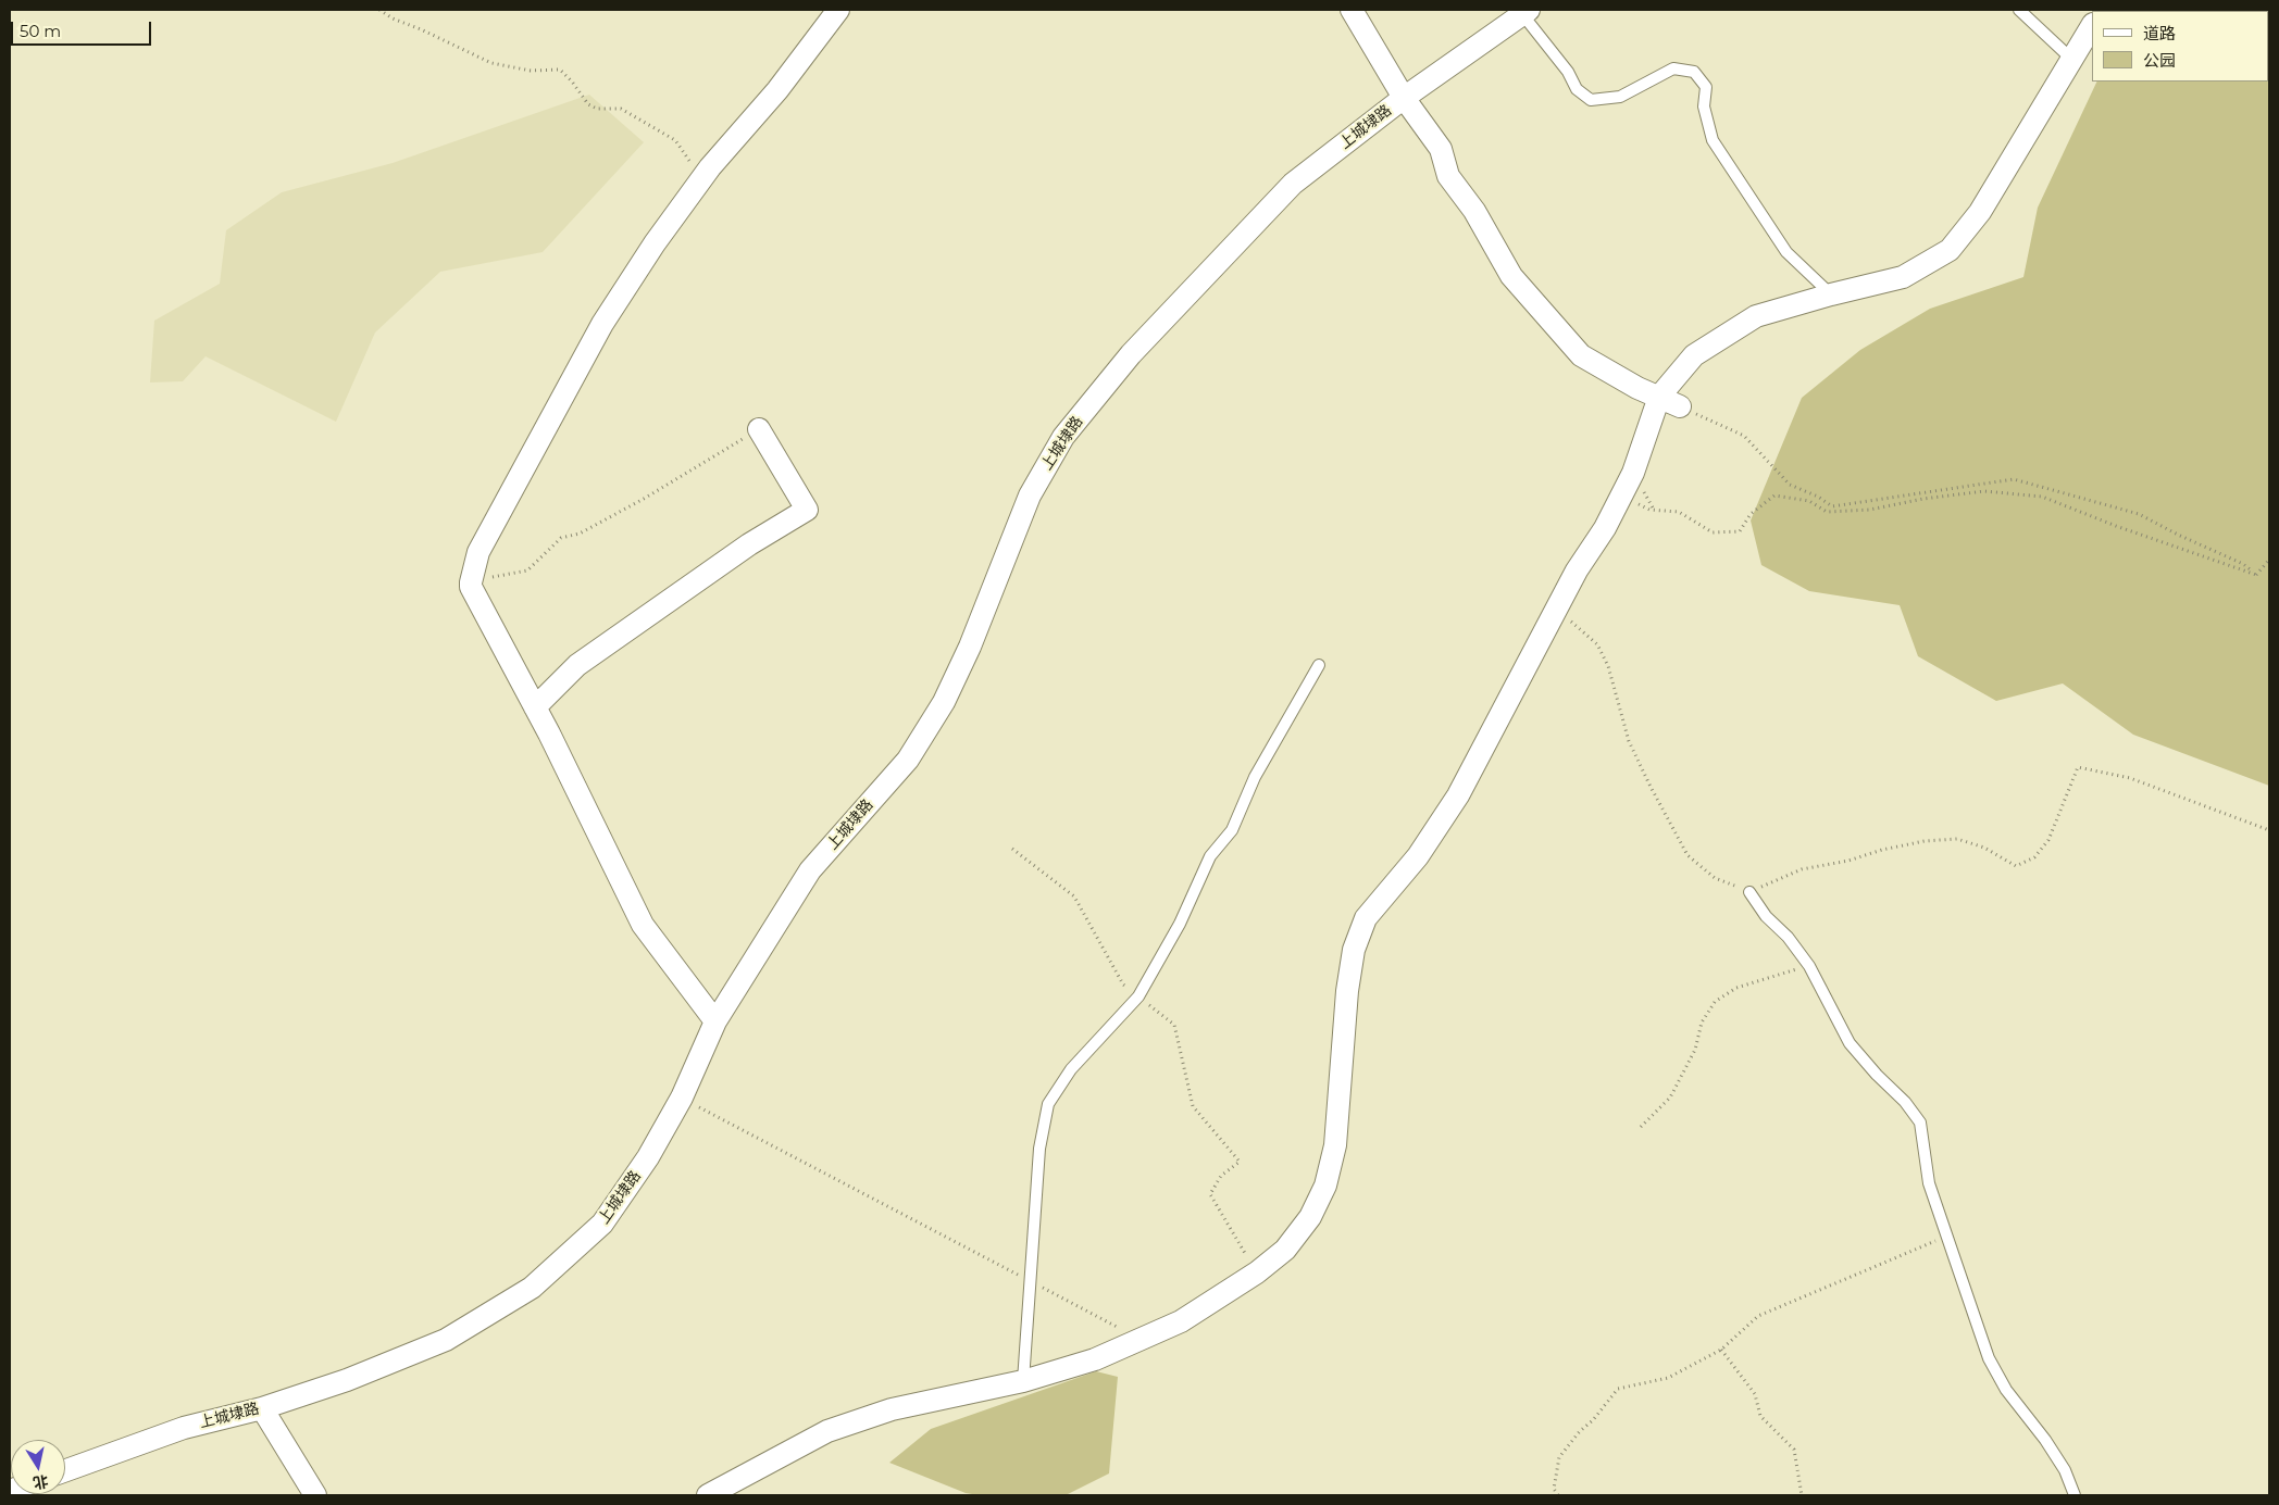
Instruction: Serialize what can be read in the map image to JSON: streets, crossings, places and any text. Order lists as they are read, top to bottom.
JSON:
{
  "streets": {
    "street": ["上城埭路"]
  },
  "legend": ["道路", "公园"],
  "scale_bar": "50 m",
  "north": "bottom"
}
